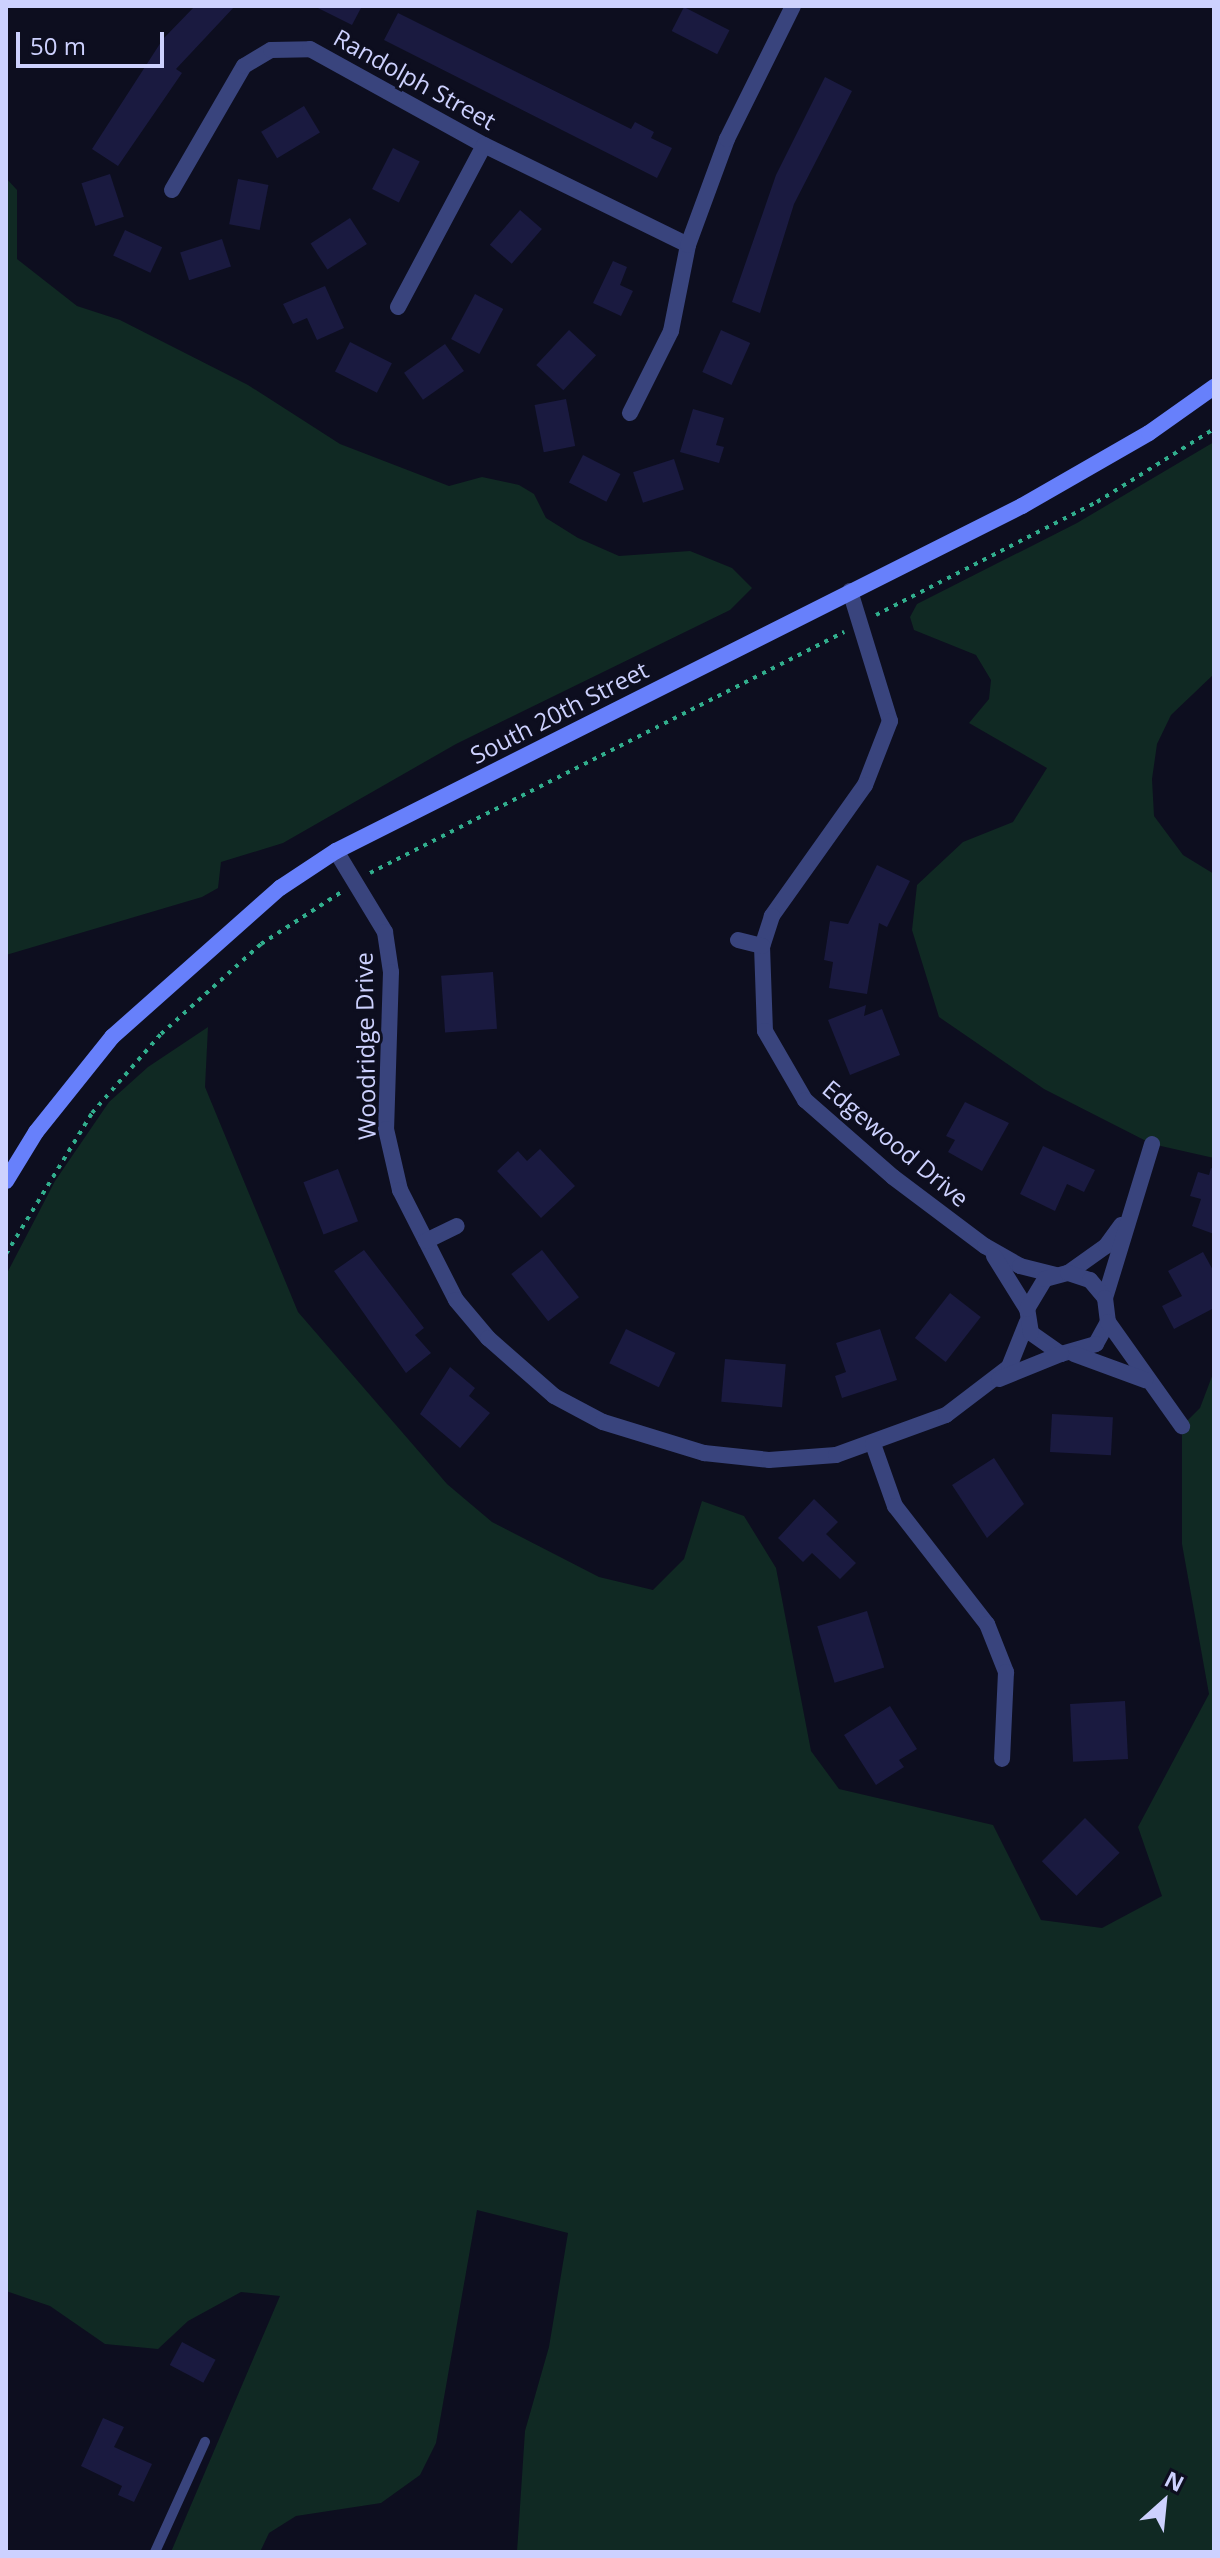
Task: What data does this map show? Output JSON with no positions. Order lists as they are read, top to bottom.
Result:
{
  "streets": {
    "main road": ["South 20th Street"],
    "street": ["Randolph Street", "Woodridge Drive", "Edgewood Drive"]
  },
  "crossings": [
    ["South 20th Street", "Woodridge Drive"],
    ["South 20th Street", "Edgewood Drive"]
  ],
  "scale_bar": "50 m",
  "north": "top right"
}
